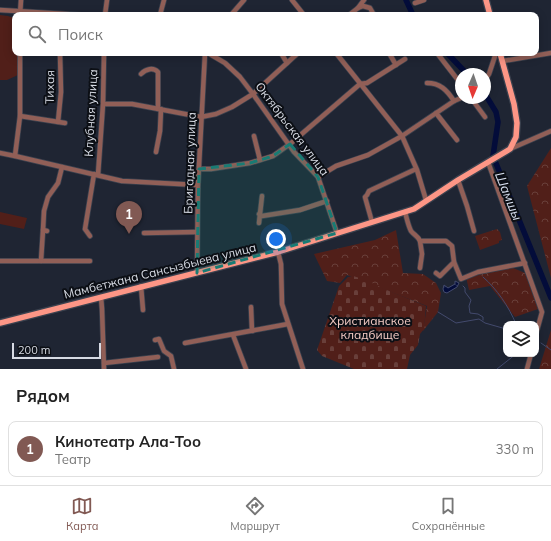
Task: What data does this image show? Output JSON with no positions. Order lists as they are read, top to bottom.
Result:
{
  "streets": {
    "main road": ["Мамбетжана Сансызбыева улица"],
    "street": [
      "Тихая",
      "Клубная улица",
      "Октябрьская улица",
      "Бригадная улица"
    ]
  },
  "crossings": [
    ["Октябрьская улица", "Мамбетжана Сансызбыева улица"],
    ["Бригадная улица", "Мамбетжана Сансызбыева улица"]
  ],
  "water": ["Шамшы"],
  "parks": ["Христианское кладбище"],
  "scale_bar": "200 m",
  "north": "bottom",
  "page": {
    "search": "Поиск",
    "pins": "1",
    "scale": "200 m",
    "heading": "Рядом",
    "list": [
      {
        "mark": "1",
        "name": "Кинотеатр Ала-Тоо",
        "note": "Театр",
        "value": "330 m"
      }
    ],
    "nav": ["Карта", "Маршрут", "Сохранённые"]
  }
}
